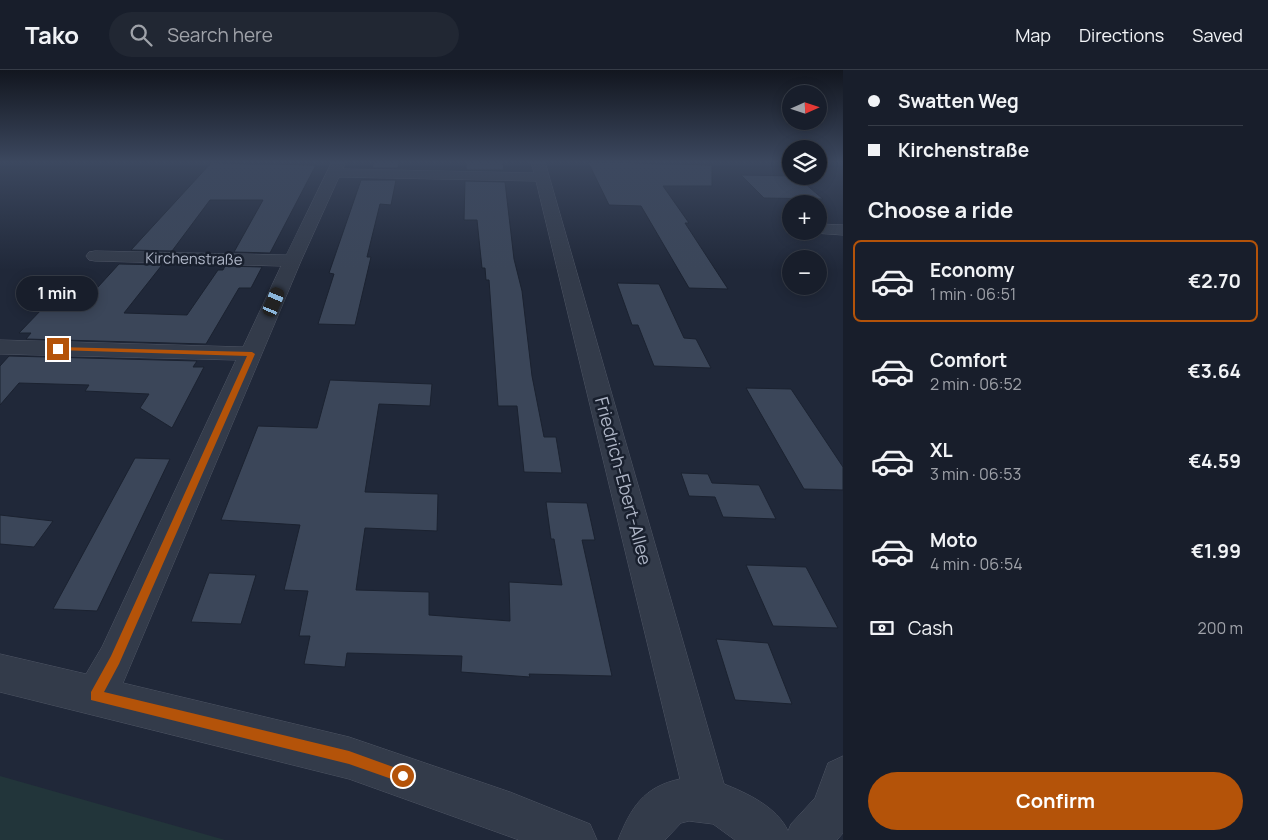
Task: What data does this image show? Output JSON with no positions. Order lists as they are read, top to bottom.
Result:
{
  "streets": {
    "street": ["Kirchenstraße", "Friedrich-Ebert-Allee"]
  },
  "north": "right",
  "page": {
    "header": "Tako",
    "search": "Search here",
    "nav": ["Map", "Directions", "Saved"],
    "banner": ["Swatten Weg", "Kirchenstraße"],
    "map_buttons": ["+", "−"],
    "heading": "Choose a ride",
    "list": [
      {
        "name": "Economy",
        "note": "1 min · 06:51",
        "value": "€2.70"
      },
      {
        "name": "Comfort",
        "note": "2 min · 06:52",
        "value": "€3.64"
      },
      {
        "name": "XL",
        "note": "3 min · 06:53",
        "value": "€4.59"
      },
      {
        "name": "Moto",
        "note": "4 min · 06:54",
        "value": "€1.99"
      }
    ],
    "bubble": "1 min",
    "pay": ["Cash", "200 m"],
    "buttons": "Confirm"
  }
}
